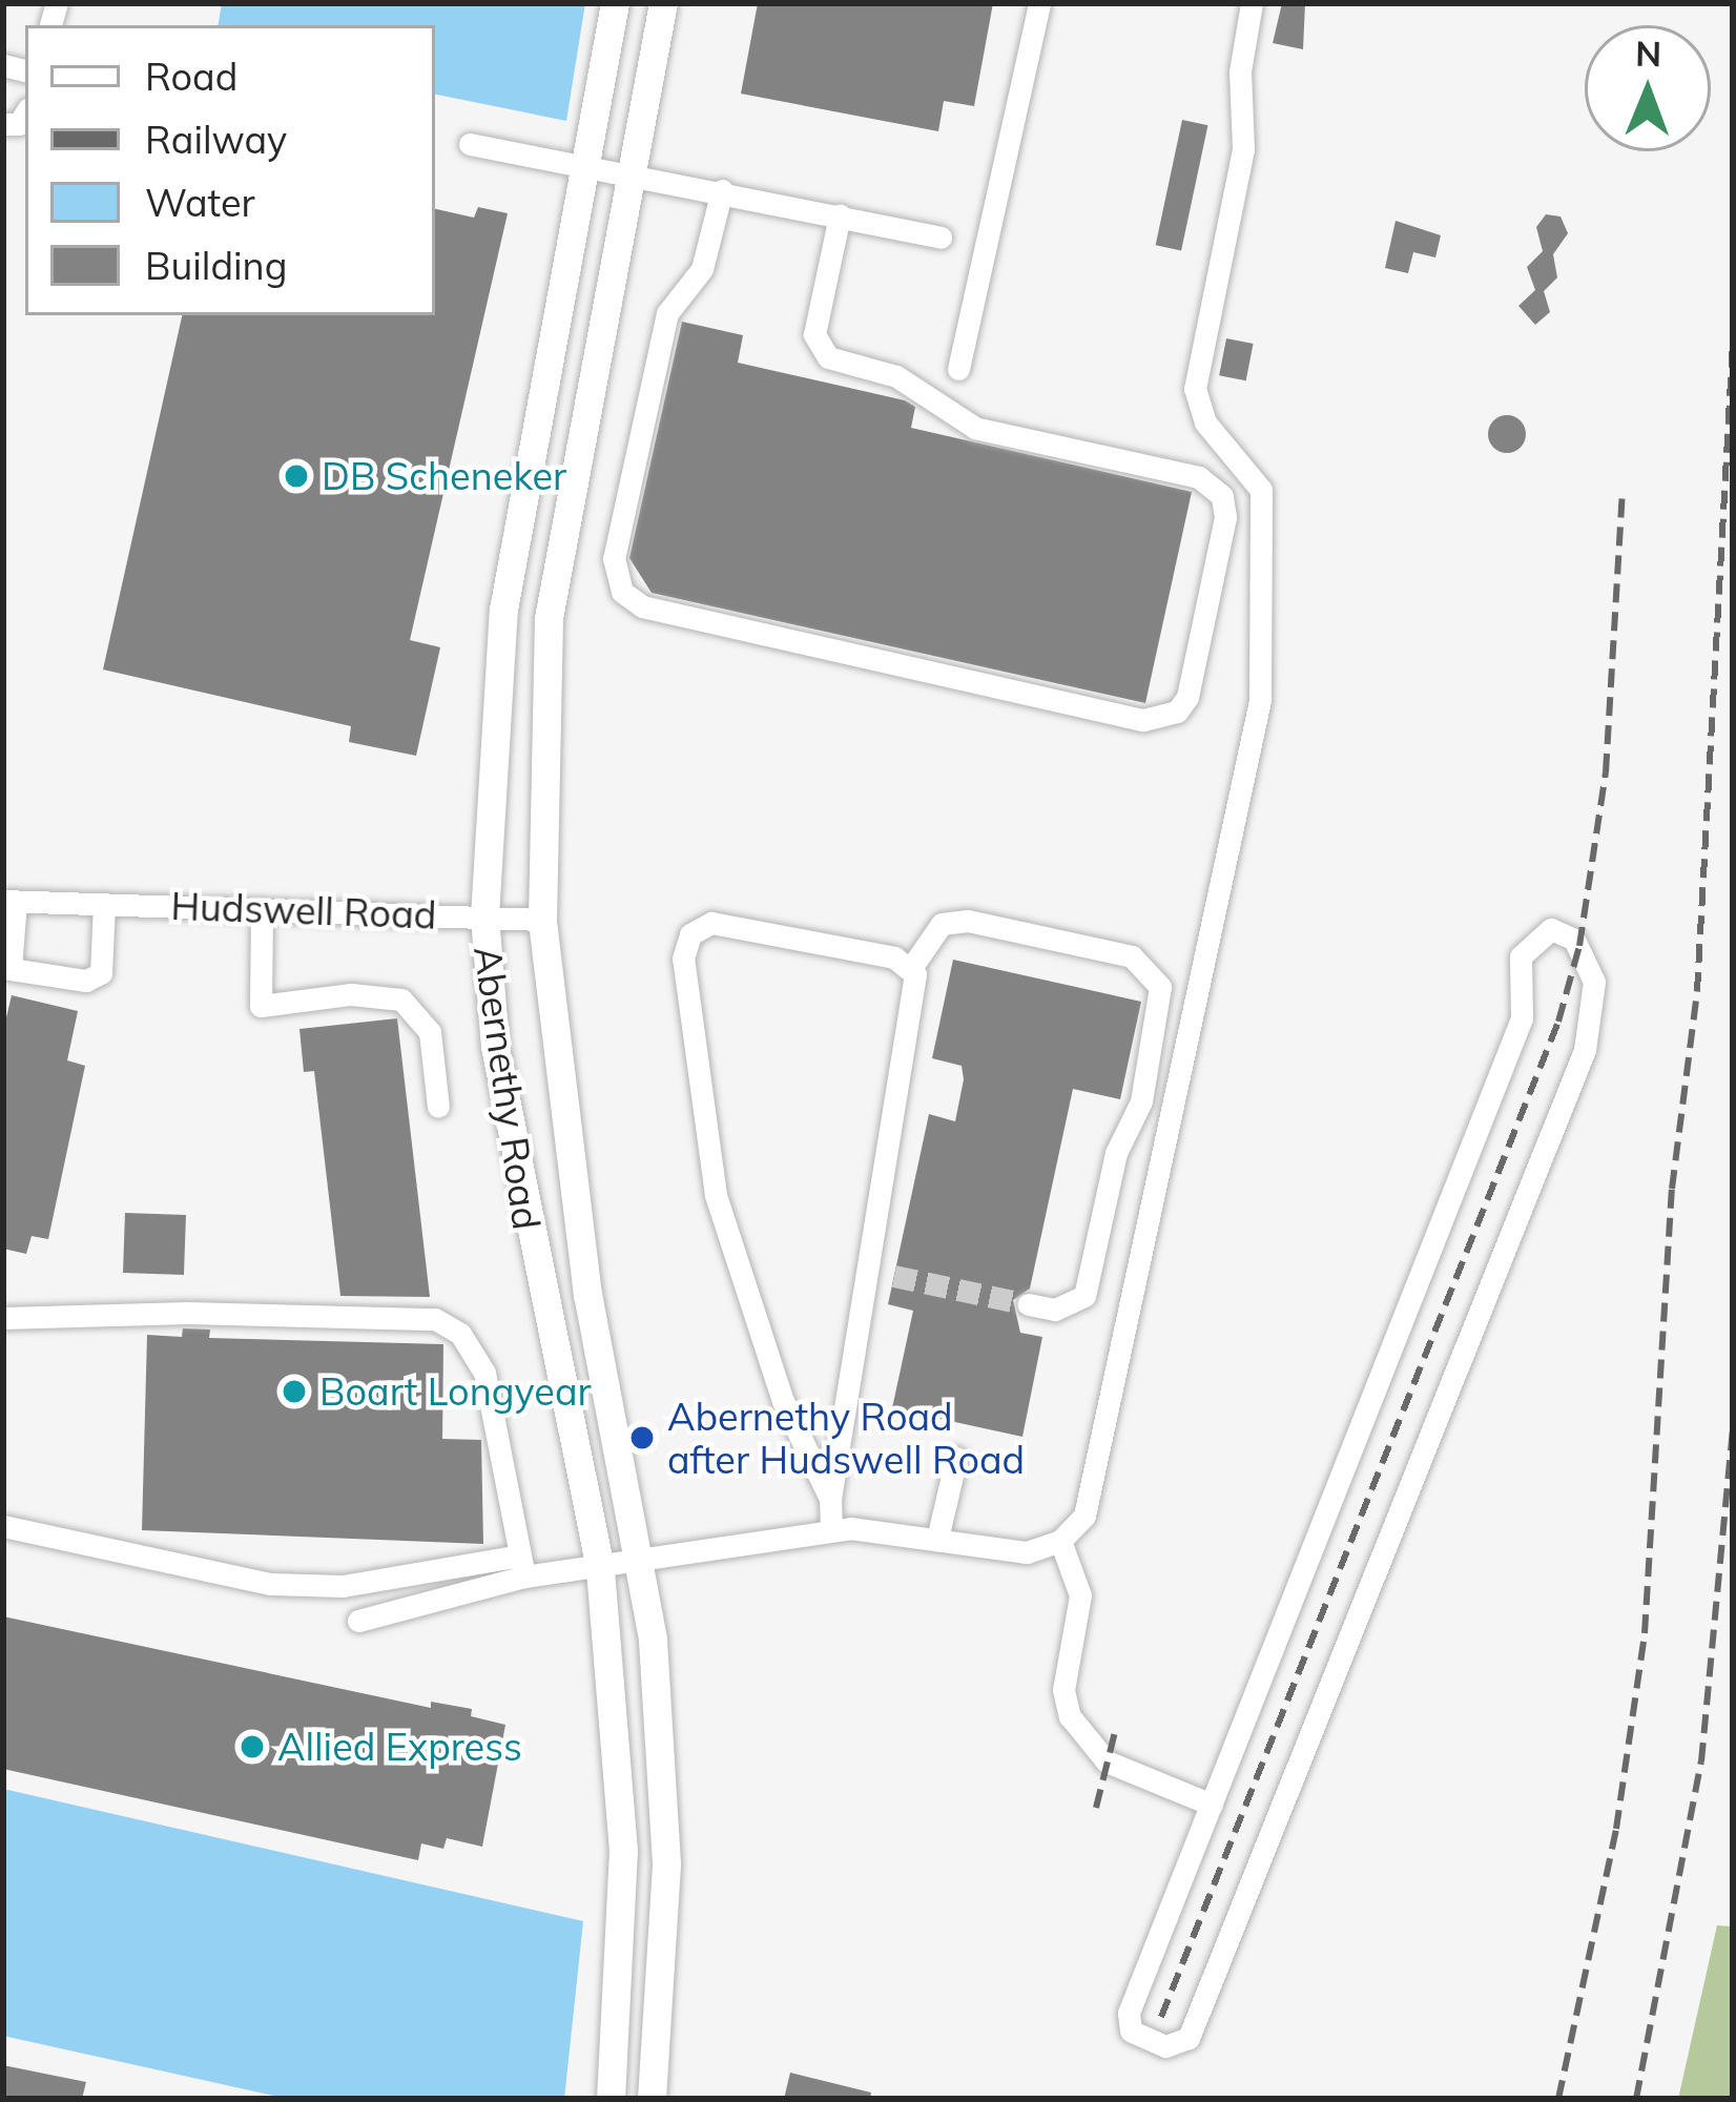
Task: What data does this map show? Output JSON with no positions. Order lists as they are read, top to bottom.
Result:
{
  "streets": {
    "main road": ["Abernethy Road"],
    "street": ["Hudswell Road"]
  },
  "crossings": [
    ["Hudswell Road", "Abernethy Road"]
  ],
  "places": [
    "DB Scheneker",
    "Boart Longyear",
    "Abernethy Road after Hudswell Road",
    "Allied Express"
  ],
  "legend": [
    "Road",
    "Railway",
    "Water",
    "Building"
  ],
  "north": "top"
}
